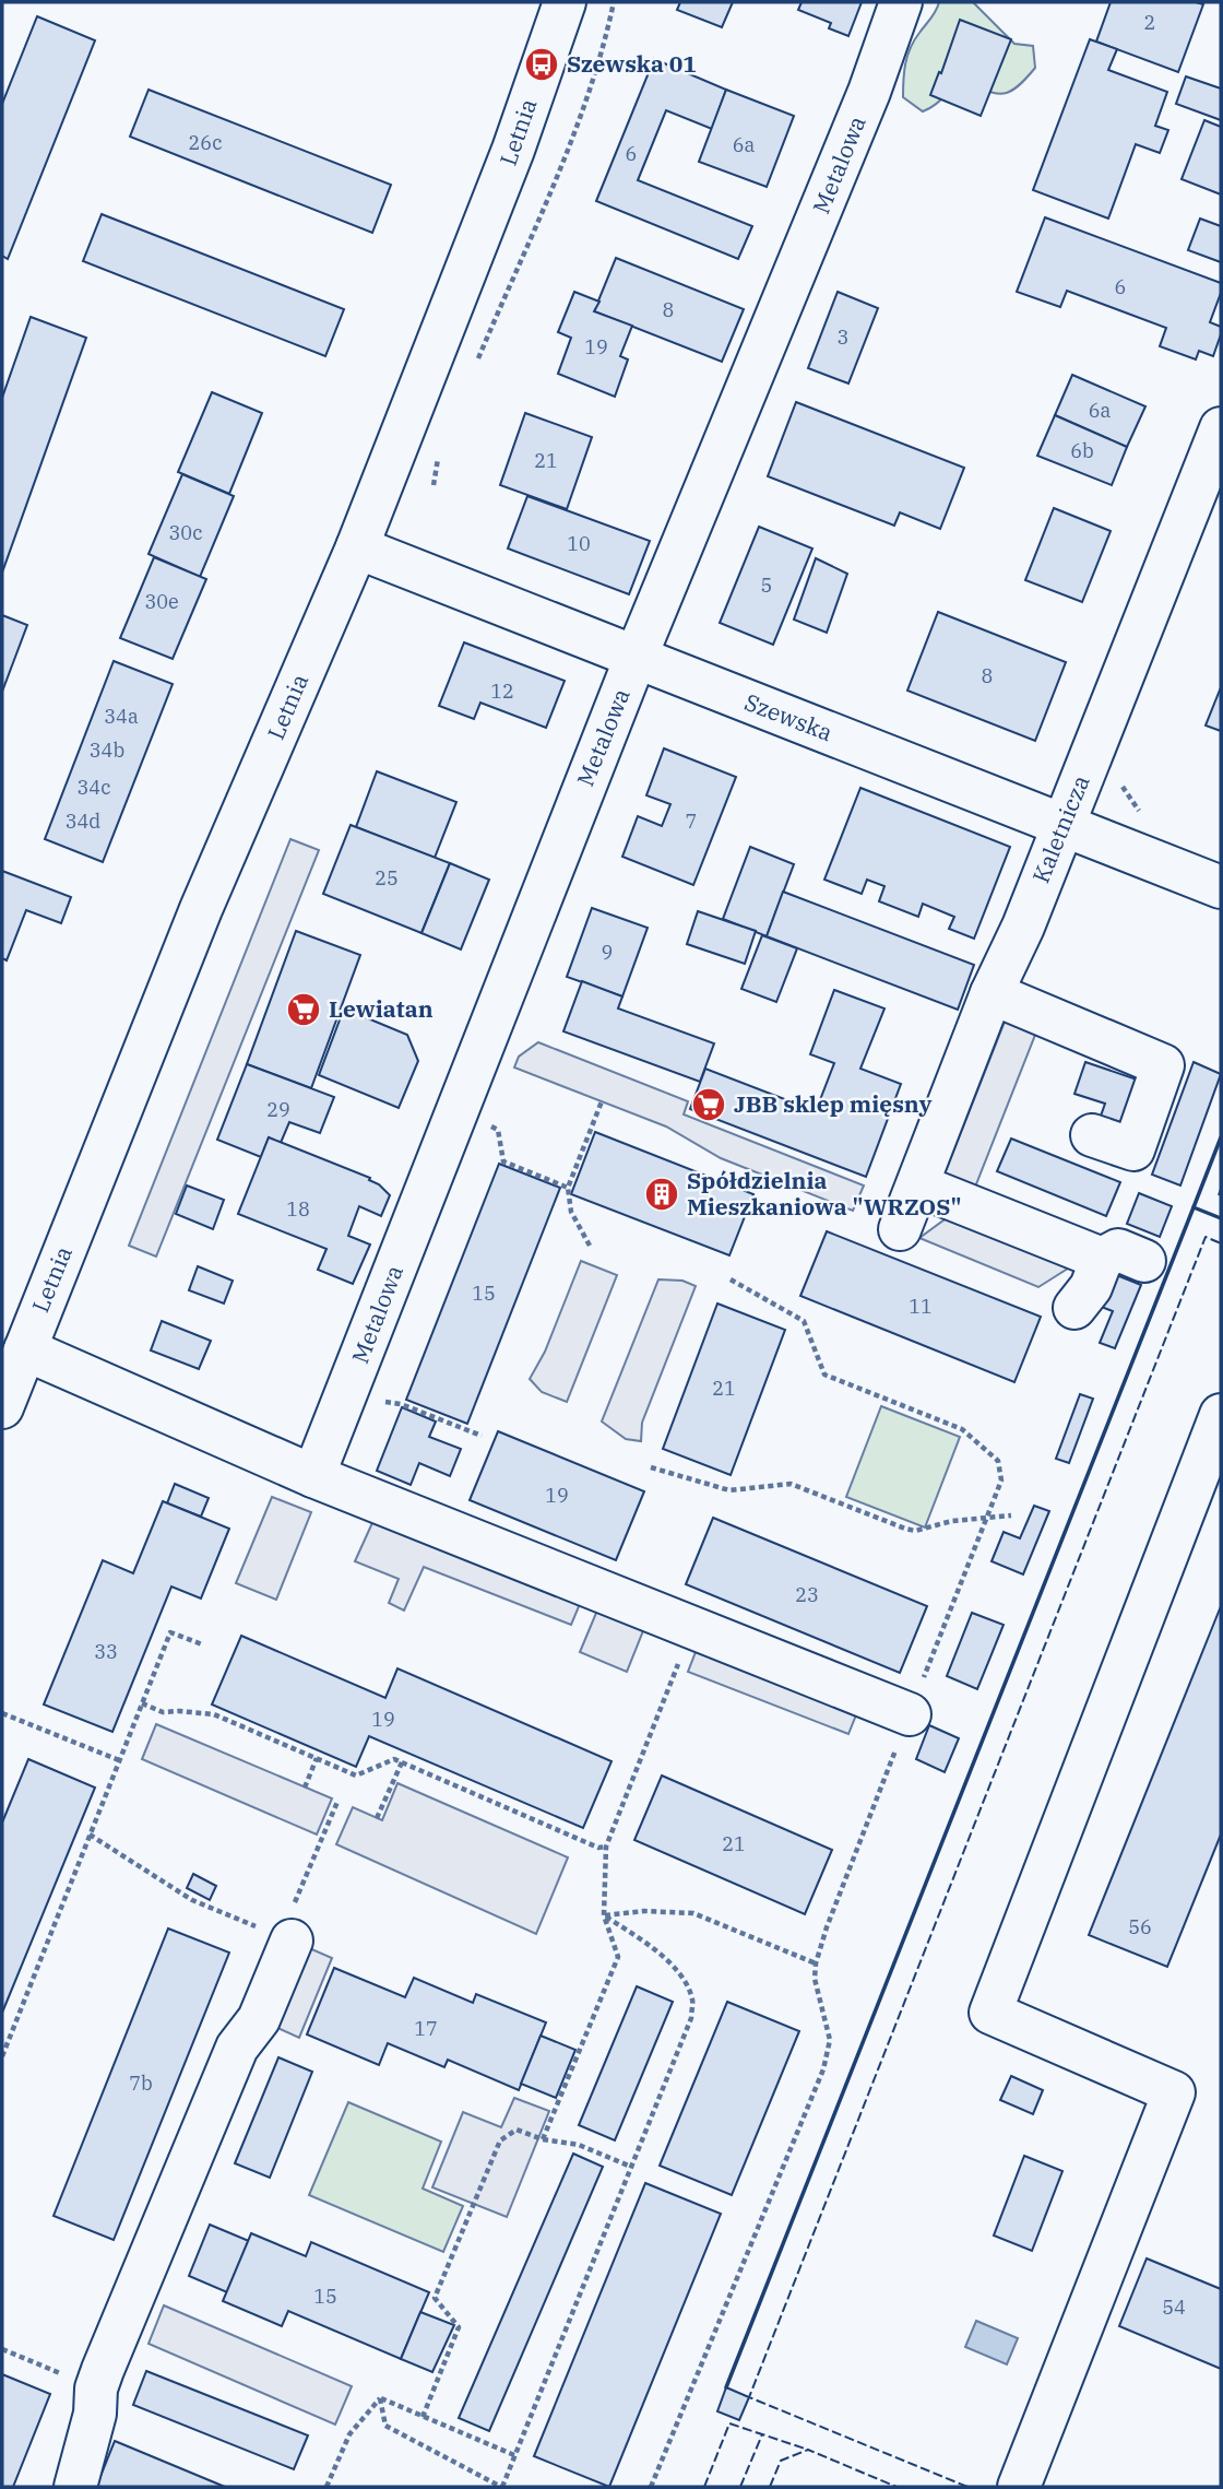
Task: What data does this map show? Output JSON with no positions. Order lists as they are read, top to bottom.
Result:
{
  "streets": {
    "street": [
      "Letnia",
      "Metalowa",
      "Szewska",
      "Kaletnicza"
    ]
  },
  "crossings": [
    ["Letnia", "Szewska"],
    ["Metalowa", "Szewska"],
    ["Szewska", "Kaletnicza"]
  ],
  "places": {
    "bus stop": ["Szewska 01"],
    "supermarket": ["Lewiatan", "JBB sklep mięsny"],
    "building": ["Spółdzielnia Mieszkaniowa \"WRZOS\""]
  },
  "house_numbers": [
    "2",
    "26c",
    "6a",
    "6",
    "6",
    "8",
    "3",
    "19",
    "6a",
    "6b",
    "21",
    "30c",
    "10",
    "5",
    "30e",
    "8",
    "12",
    "34a",
    "34b",
    "34c",
    "34d",
    "7",
    "25",
    "9",
    "29",
    "18",
    "15",
    "11",
    "21",
    "19",
    "23",
    "33",
    "19",
    "21",
    "56",
    "17",
    "7b",
    "15",
    "54"
  ]
}
